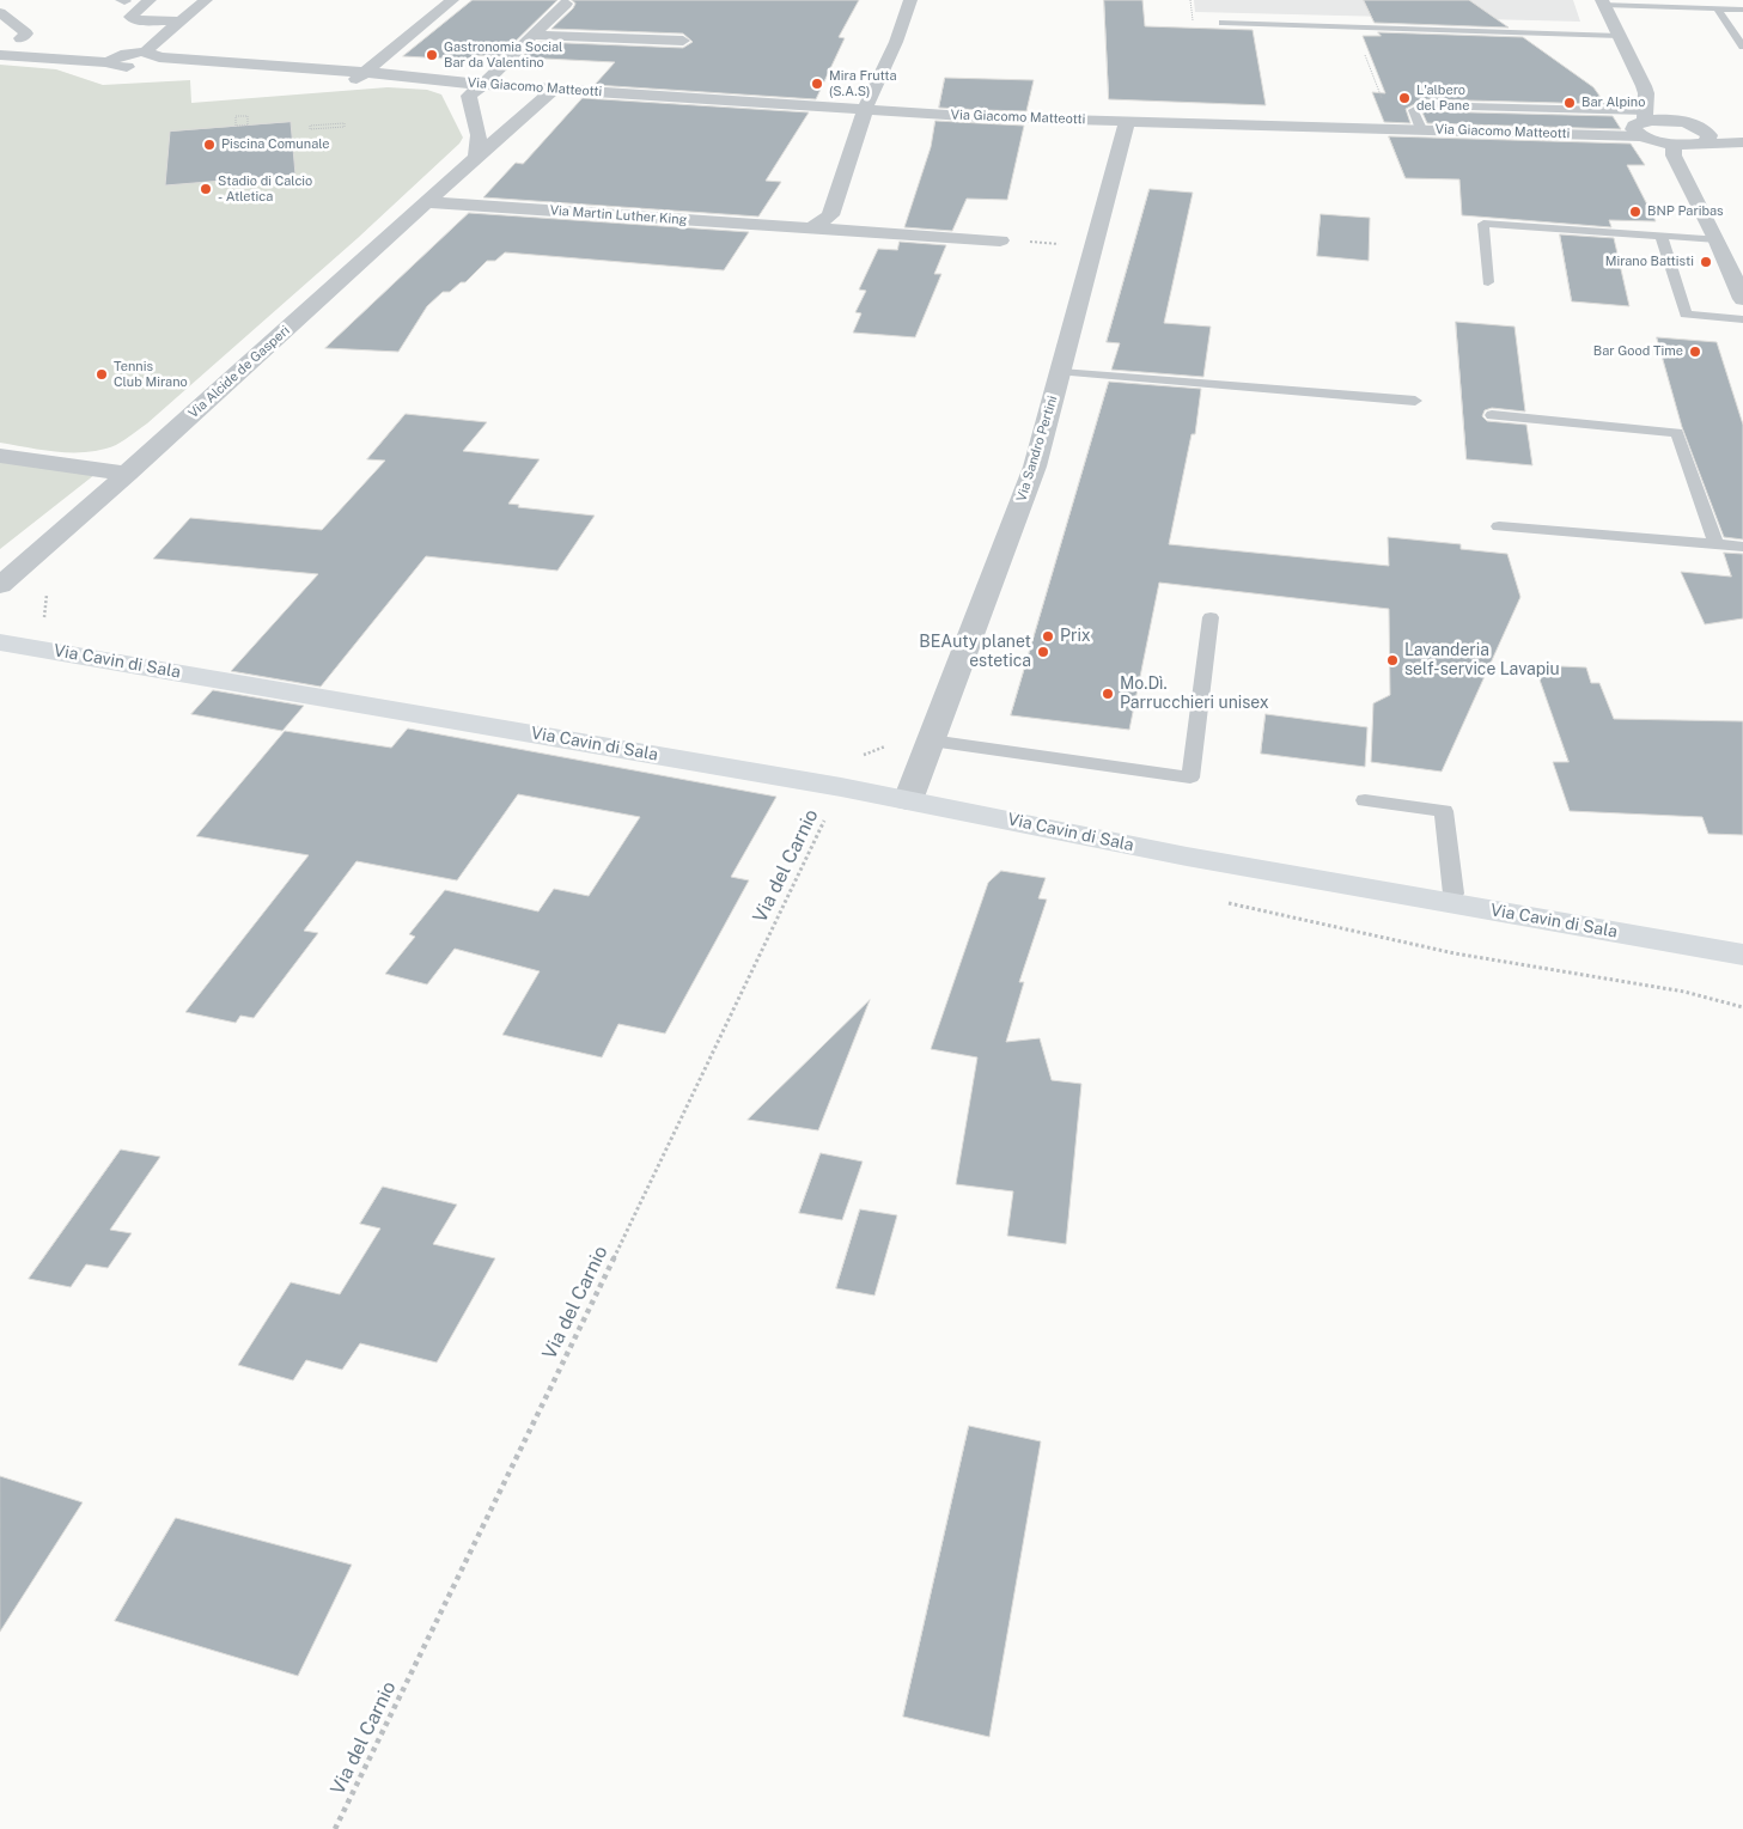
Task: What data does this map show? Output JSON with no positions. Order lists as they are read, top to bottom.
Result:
{
  "streets": {
    "main road": ["Via Cavin di Sala"],
    "street": [
      "Via Giacomo Matteotti",
      "Via Martin Luther King",
      "Via Alcide de Gasperi",
      "Via Sandro Pertini"
    ],
    "path": ["Via del Carnio"]
  },
  "crossings": [
    ["Via Giacomo Matteotti", "Via Alcide de Gasperi"],
    ["Via Giacomo Matteotti", "Via Sandro Pertini"],
    ["Via Martin Luther King", "Via Alcide de Gasperi"],
    ["Via Sandro Pertini", "Via Cavin di Sala"],
    ["Via Cavin di Sala", "Via del Carnio"]
  ],
  "places": [
    "Gastronomia Social Bar da Valentino",
    "Mira Frutta (S.A.S)",
    "L'albero del Pane",
    "Bar Alpino",
    "Piscina Comunale",
    "Stadio di Calcio - Atletica",
    "BNP Paribas",
    "Mirano Battisti",
    "Bar Good Time",
    "Tennis Club Mirano",
    "Prix",
    "BEAuty planet estetica",
    "Lavanderia self-service Lavapiu",
    "Mo.Dì. Parrucchieri unisex"
  ]
}
